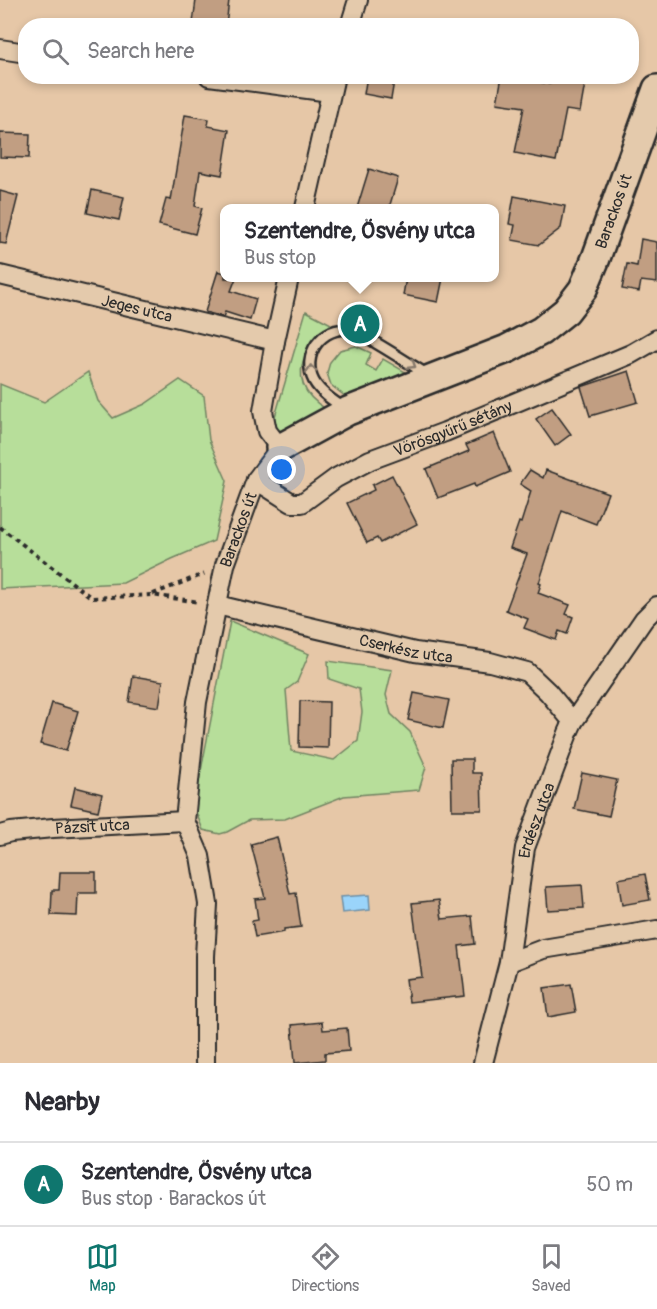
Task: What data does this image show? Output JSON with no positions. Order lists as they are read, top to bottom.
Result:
{
  "streets": {
    "street": [
      "Barackos út",
      "Jeges utca",
      "Vörösgyűrű sétány",
      "Cserkész utca",
      "Erdész utca",
      "Pázsit utca"
    ]
  },
  "crossings": [
    ["Barackos út", "Vörösgyűrű sétány"],
    ["Barackos út", "Cserkész utca"],
    ["Barackos út", "Pázsit utca"],
    ["Cserkész utca", "Erdész utca"]
  ],
  "page": {
    "search": "Search here",
    "popup": ["Szentendre, Ösvény utca", "Bus stop"],
    "pins": "A",
    "heading": "Nearby",
    "list": [
      {
        "mark": "A",
        "name": "Szentendre, Ösvény utca",
        "note": "Bus stop · Barackos út",
        "value": "50 m"
      }
    ],
    "nav": ["Map", "Directions", "Saved"]
  }
}
